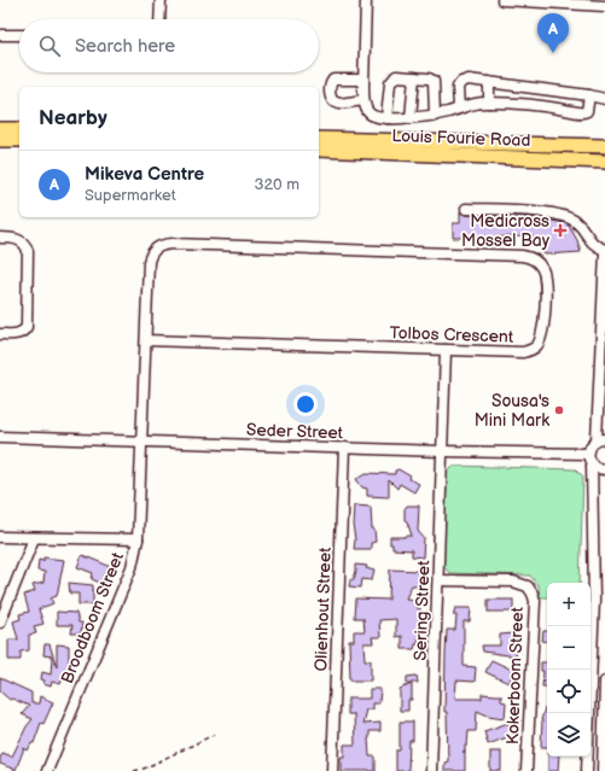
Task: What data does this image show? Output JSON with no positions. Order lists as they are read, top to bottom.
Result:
{
  "streets": {
    "main road": ["Louis Fourie Road"],
    "street": [
      "Tolbos Crescent",
      "Seder Street",
      "Olienhout Street",
      "Sering Street",
      "Broodboom Street",
      "Kokerboom Street"
    ]
  },
  "crossings": [
    ["Tolbos Crescent", "Seder Street"],
    ["Tolbos Crescent", "Sering Street"],
    ["Tolbos Crescent", "Broodboom Street"],
    ["Seder Street", "Olienhout Street"],
    ["Seder Street", "Sering Street"],
    ["Seder Street", "Broodboom Street"],
    ["Sering Street", "Kokerboom Street"]
  ],
  "places": {
    "health": ["Medicross Mossel Bay"],
    "other": ["Sousa's Mini Mark"]
  },
  "page": {
    "pins": "A",
    "search": "Search here",
    "heading": "Nearby",
    "list": [
      {
        "mark": "A",
        "name": "Mikeva Centre",
        "note": "Supermarket",
        "value": "320 m"
      }
    ],
    "map_buttons": ["+", "−"]
  }
}
